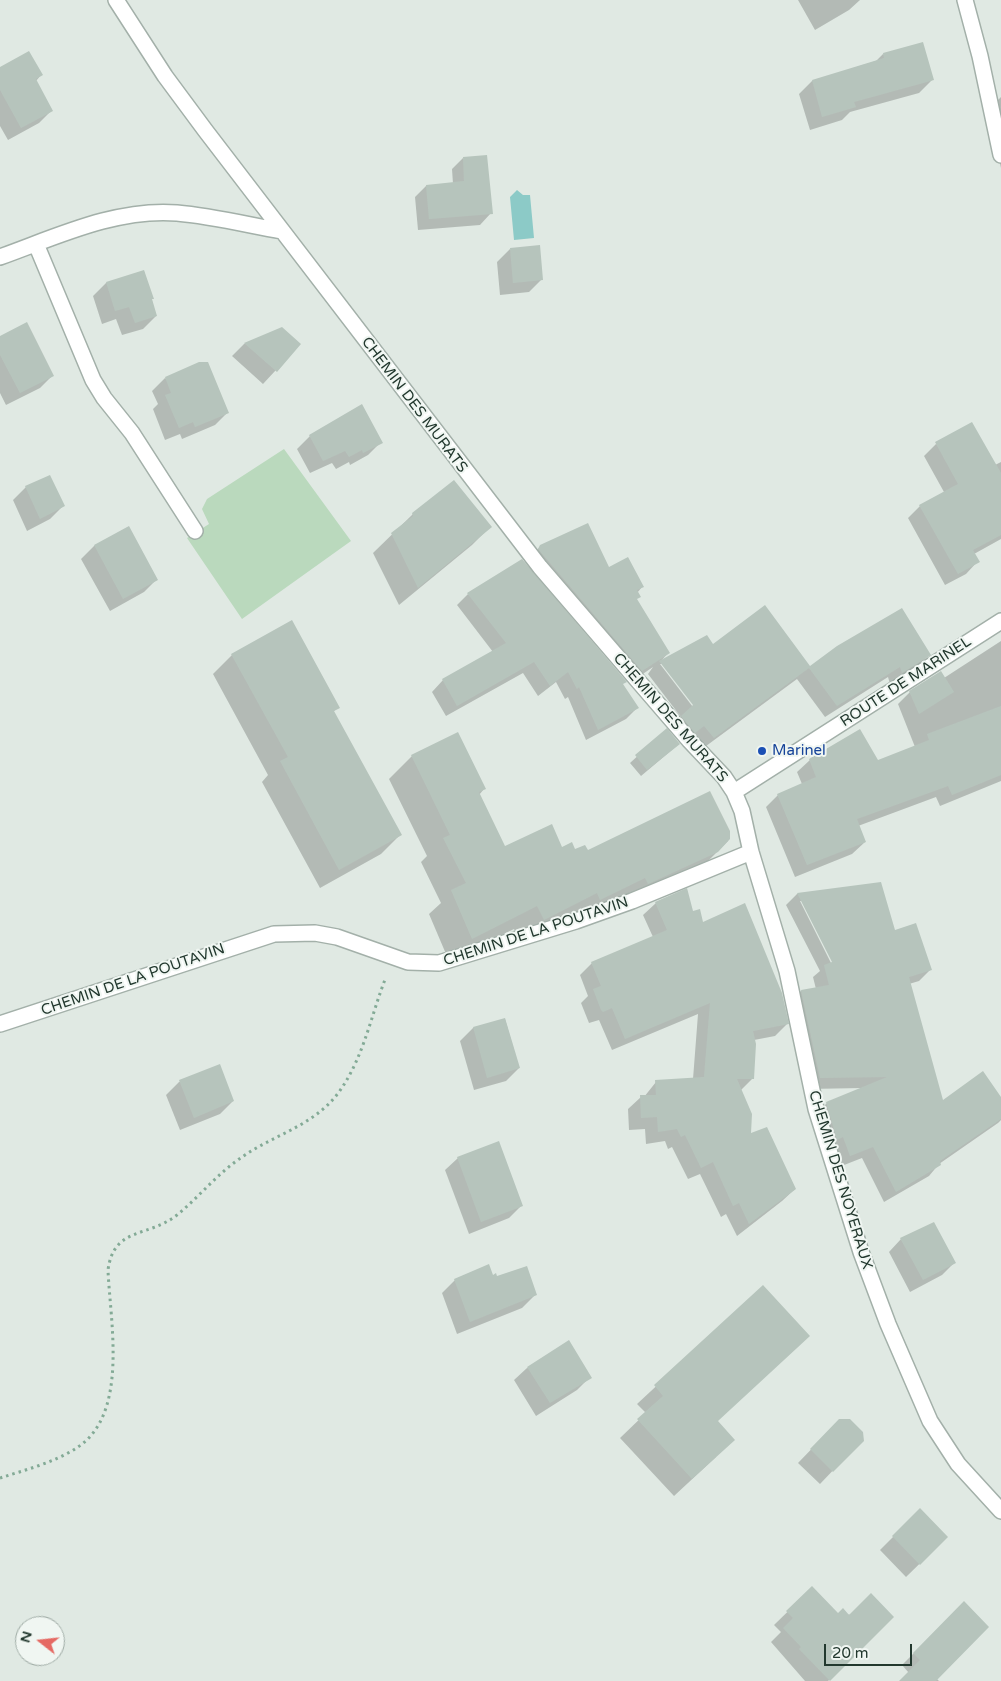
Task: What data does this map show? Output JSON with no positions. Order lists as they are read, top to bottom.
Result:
{
  "streets": {
    "street": [
      "CHEMIN DES MURATS",
      "ROUTE DE MARINEL",
      "CHEMIN DE LA POUTAVIN",
      "CHEMIN DES NOYERAUX"
    ]
  },
  "crossings": [
    ["CHEMIN DES MURATS", "ROUTE DE MARINEL"],
    ["CHEMIN DES MURATS", "CHEMIN DES NOYERAUX"],
    ["ROUTE DE MARINEL", "CHEMIN DES NOYERAUX"],
    ["CHEMIN DE LA POUTAVIN", "CHEMIN DES NOYERAUX"]
  ],
  "places": ["Marinel"],
  "scale_bar": "20 m",
  "north": "left"
}
